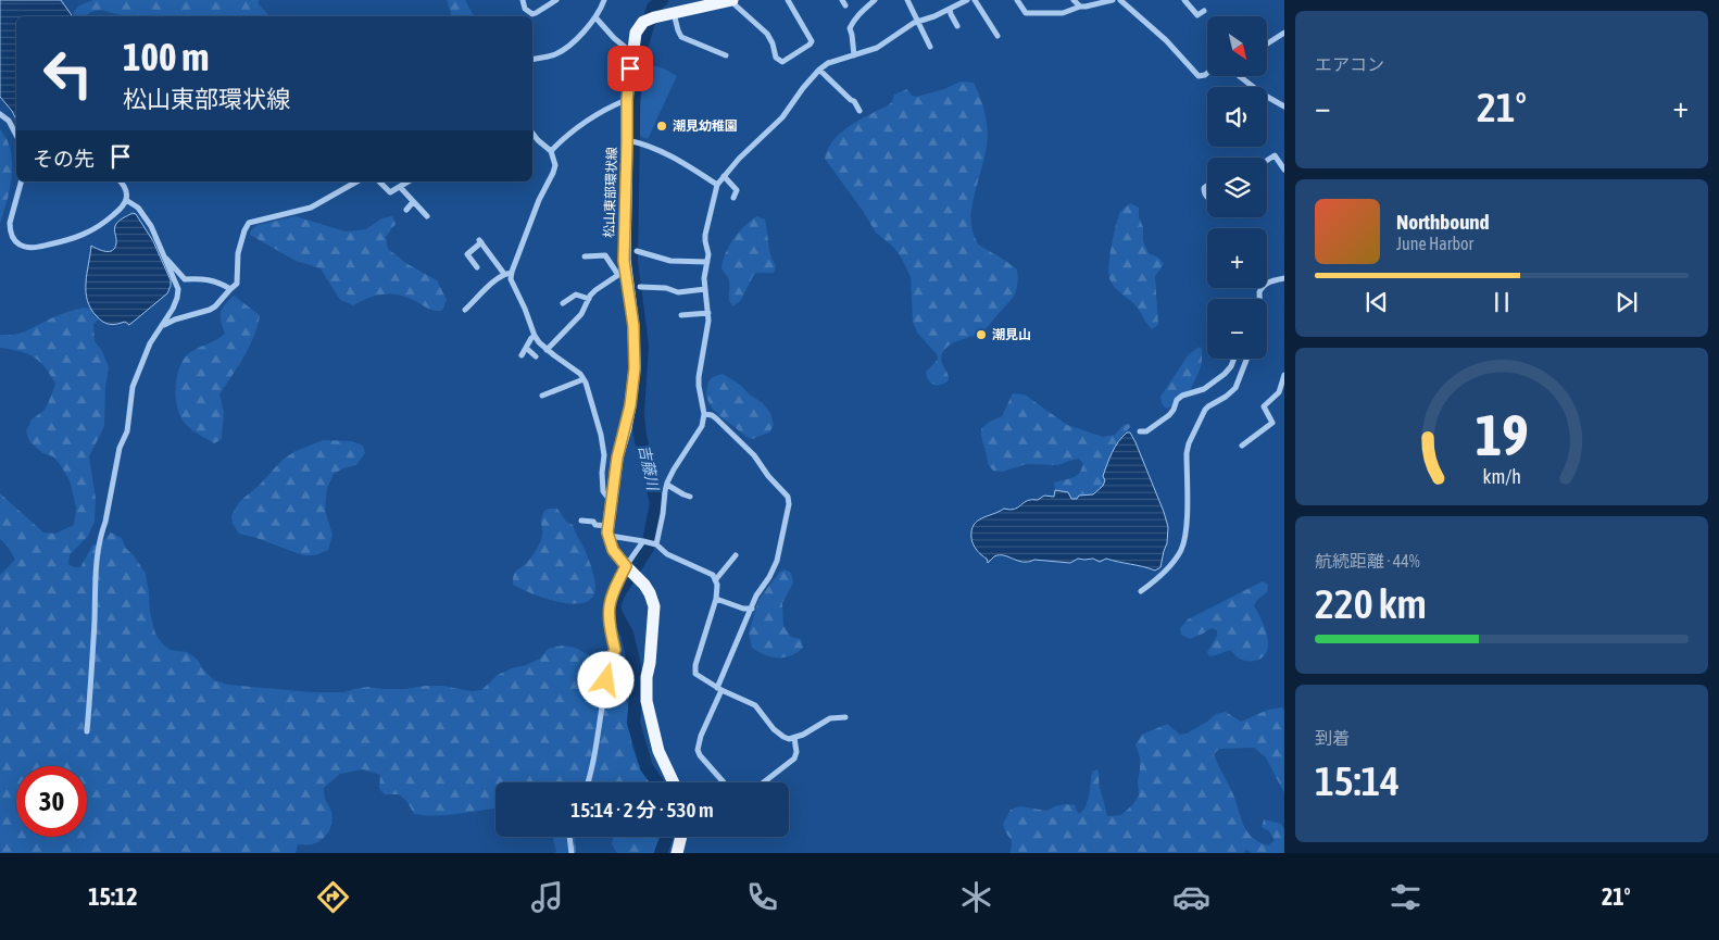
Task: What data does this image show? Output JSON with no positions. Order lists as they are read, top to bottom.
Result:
{
  "streets": {
    "main road": ["松山東部環状線"]
  },
  "water": ["吉藤川"],
  "places": ["潮見幼稚園", "潮見山"],
  "north": "bottom right",
  "page": {
    "tile": [
      "エアコン",
      ["航続距離 · 44%", "220 km"],
      ["到着", "15:14"]
    ],
    "map_buttons": ["+", "−"],
    "turn": ["100 m", "松山東部環状線"],
    "heat": ["−", "21°", "+"],
    "then": "その先",
    "song": ["Northbound", "June Harbor"],
    "limit": "30",
    "trip": "15:14 · 2 分 · 530 m",
    "tabs": ["15:12", "21°"],
    "gauge": ["19", "km/h"]
  }
}
